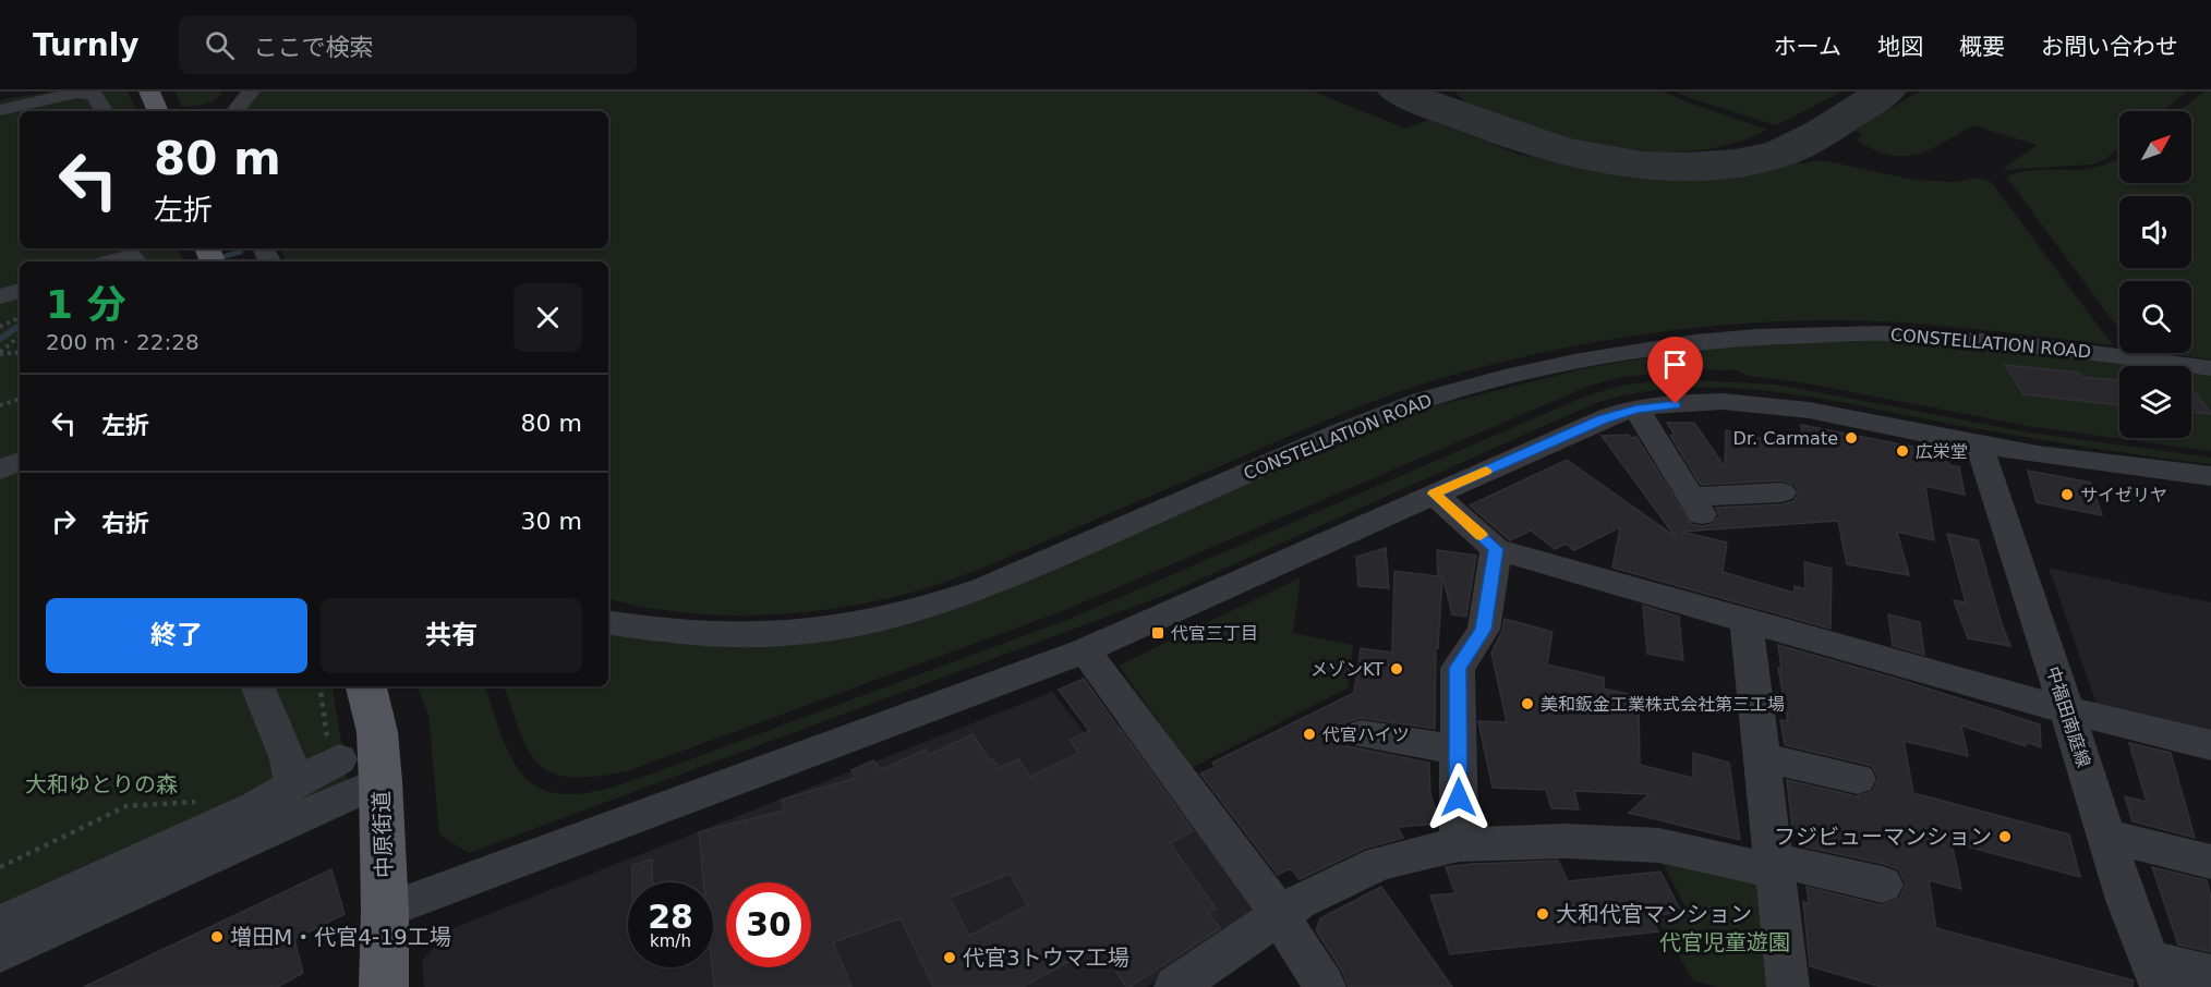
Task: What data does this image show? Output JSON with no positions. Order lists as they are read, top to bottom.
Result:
{
  "streets": {
    "main road": ["中原街道"],
    "street": ["CONSTELLATION ROAD", "中福田南庭線"]
  },
  "parks": ["大和ゆとりの森", "代官児童遊園"],
  "places": {
    "other": [
      "Dr. Carmate",
      "広栄堂",
      "サイゼリヤ",
      "メゾンKT",
      "美和鈑金工業株式会社第三工場",
      "代官ハイツ",
      "フジビューマンション",
      "大和代官マンション",
      "増田M・代官4-19工場",
      "代官3トウマ工場"
    ],
    "transit": ["代官三丁目"]
  },
  "north": "top right",
  "page": {
    "header": "Turnly",
    "search": "ここで検索",
    "nav": [
      "ホーム",
      "地図",
      "概要",
      "お問い合わせ"
    ],
    "turn": ["80 m", "左折"],
    "heading": ["1 分", "200 m · 22:28"],
    "list": [
      {
        "name": "左折",
        "value": "80 m"
      },
      {
        "name": "右折",
        "value": "30 m"
      }
    ],
    "buttons": ["終了", "共有"],
    "speed": "28 km/h",
    "limit": "30"
  }
}
